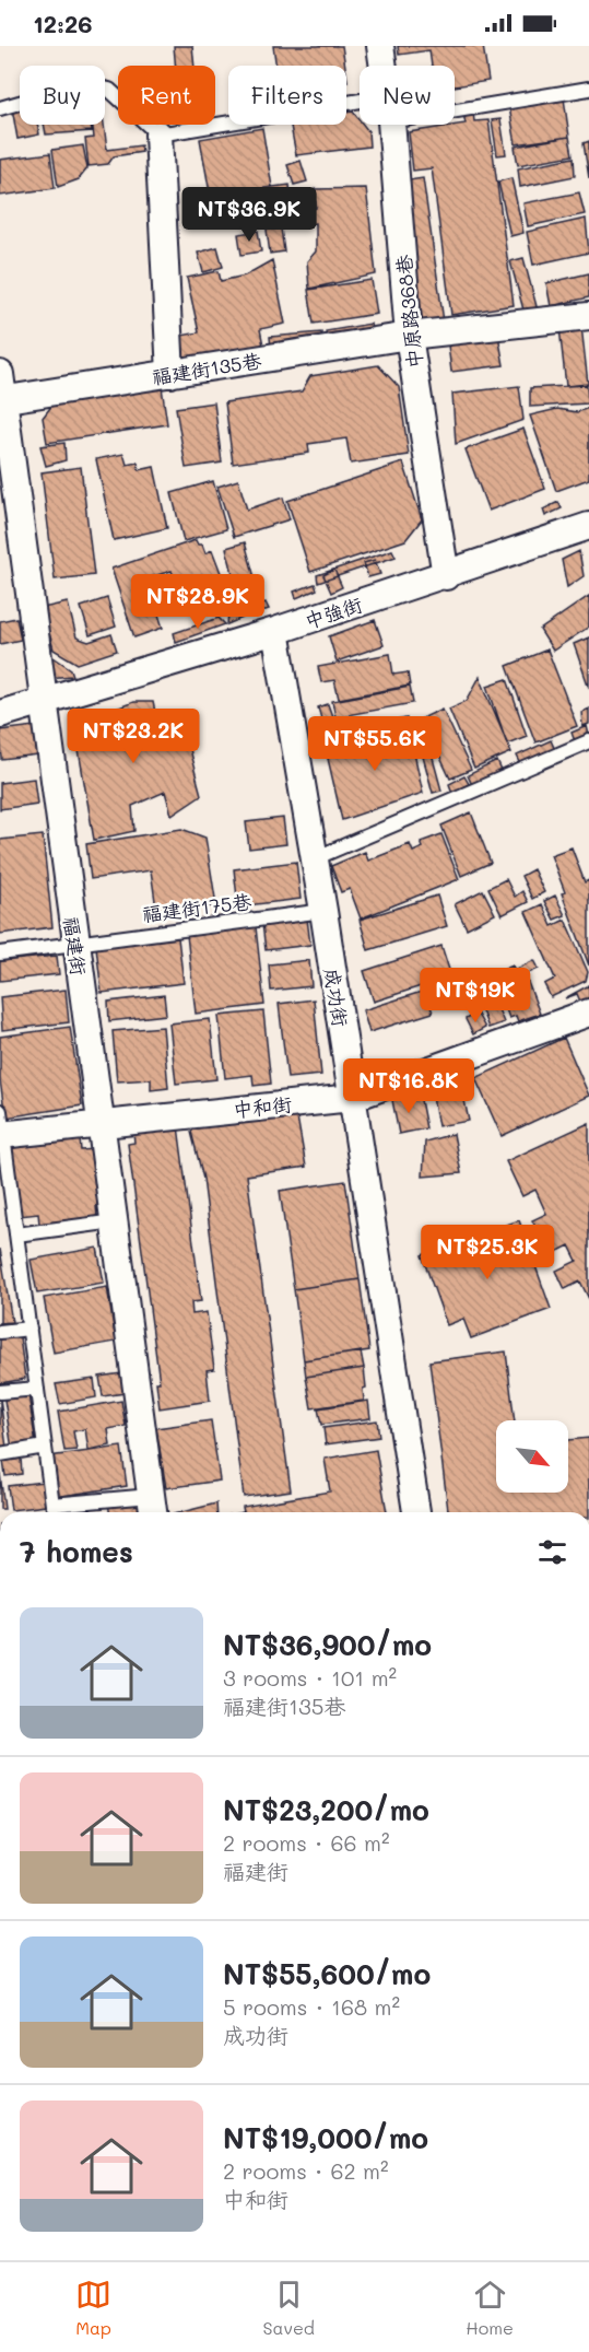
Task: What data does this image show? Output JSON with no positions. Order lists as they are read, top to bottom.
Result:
{
  "streets": {
    "street": [
      "中原路368巷",
      "福建街135巷",
      "中強街",
      "福建街",
      "成功街",
      "中和街"
    ],
    "lane": ["福建街175巷"]
  },
  "crossings": [
    ["中原路368巷", "福建街135巷"],
    ["中原路368巷", "中強街"],
    ["福建街135巷", "福建街"],
    ["中強街", "福建街"],
    ["中強街", "成功街"],
    ["福建街175巷", "福建街"],
    ["福建街175巷", "成功街"],
    ["福建街", "中和街"],
    ["成功街", "中和街"]
  ],
  "north": "bottom right",
  "page": {
    "status": "12:26",
    "chip": [
      "Buy",
      "Rent",
      "Filters",
      "New"
    ],
    "price": [
      "NT$36.9K",
      "NT$28.9K",
      "NT$23.2K",
      "NT$55.6K",
      "NT$19K",
      "NT$16.8K",
      "NT$25.3K"
    ],
    "heading": "7 homes",
    "list": [
      {
        "name": "NT$36,900/mo",
        "note": "3 rooms · 101 m² · 福建街135巷"
      },
      {
        "name": "NT$23,200/mo",
        "note": "2 rooms · 66 m² · 福建街"
      },
      {
        "name": "NT$55,600/mo",
        "note": "5 rooms · 168 m² · 成功街"
      },
      {
        "name": "NT$19,000/mo",
        "note": "2 rooms · 62 m² · 中和街"
      }
    ],
    "tabs": ["Map", "Saved", "Home"]
  }
}
